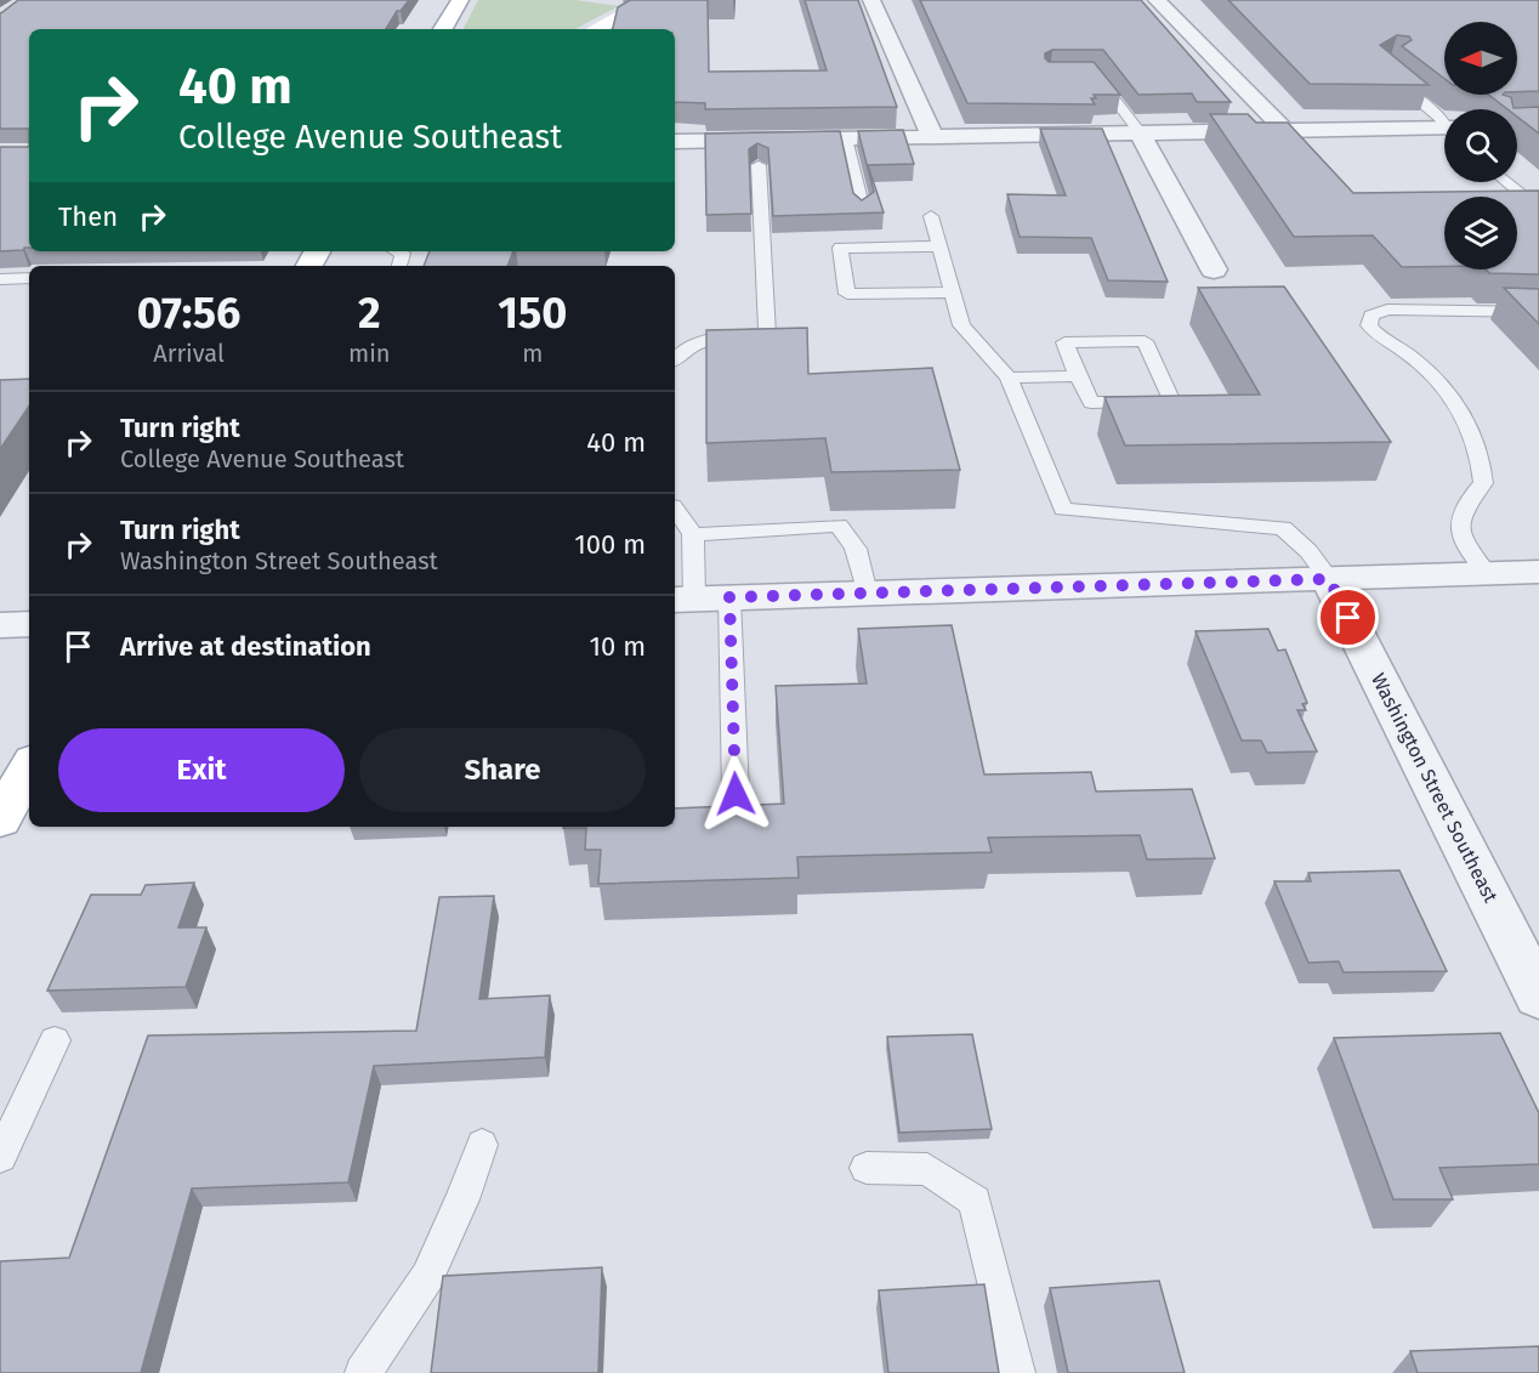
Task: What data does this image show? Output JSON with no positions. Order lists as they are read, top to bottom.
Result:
{
  "streets": {
    "street": ["Washington Street Southeast"]
  },
  "north": "left",
  "page": {
    "turn": ["40 m", "College Avenue Southeast"],
    "then": "Then",
    "eta": [
      "07:56",
      "Arrival",
      "2",
      "min",
      "150",
      "m"
    ],
    "list": [
      {
        "name": "Turn right",
        "note": "College Avenue Southeast",
        "value": "40 m"
      },
      {
        "name": "Turn right",
        "note": "Washington Street Southeast",
        "value": "100 m"
      },
      {
        "name": "Arrive at destination",
        "value": "10 m"
      }
    ],
    "buttons": ["Exit", "Share"]
  }
}
